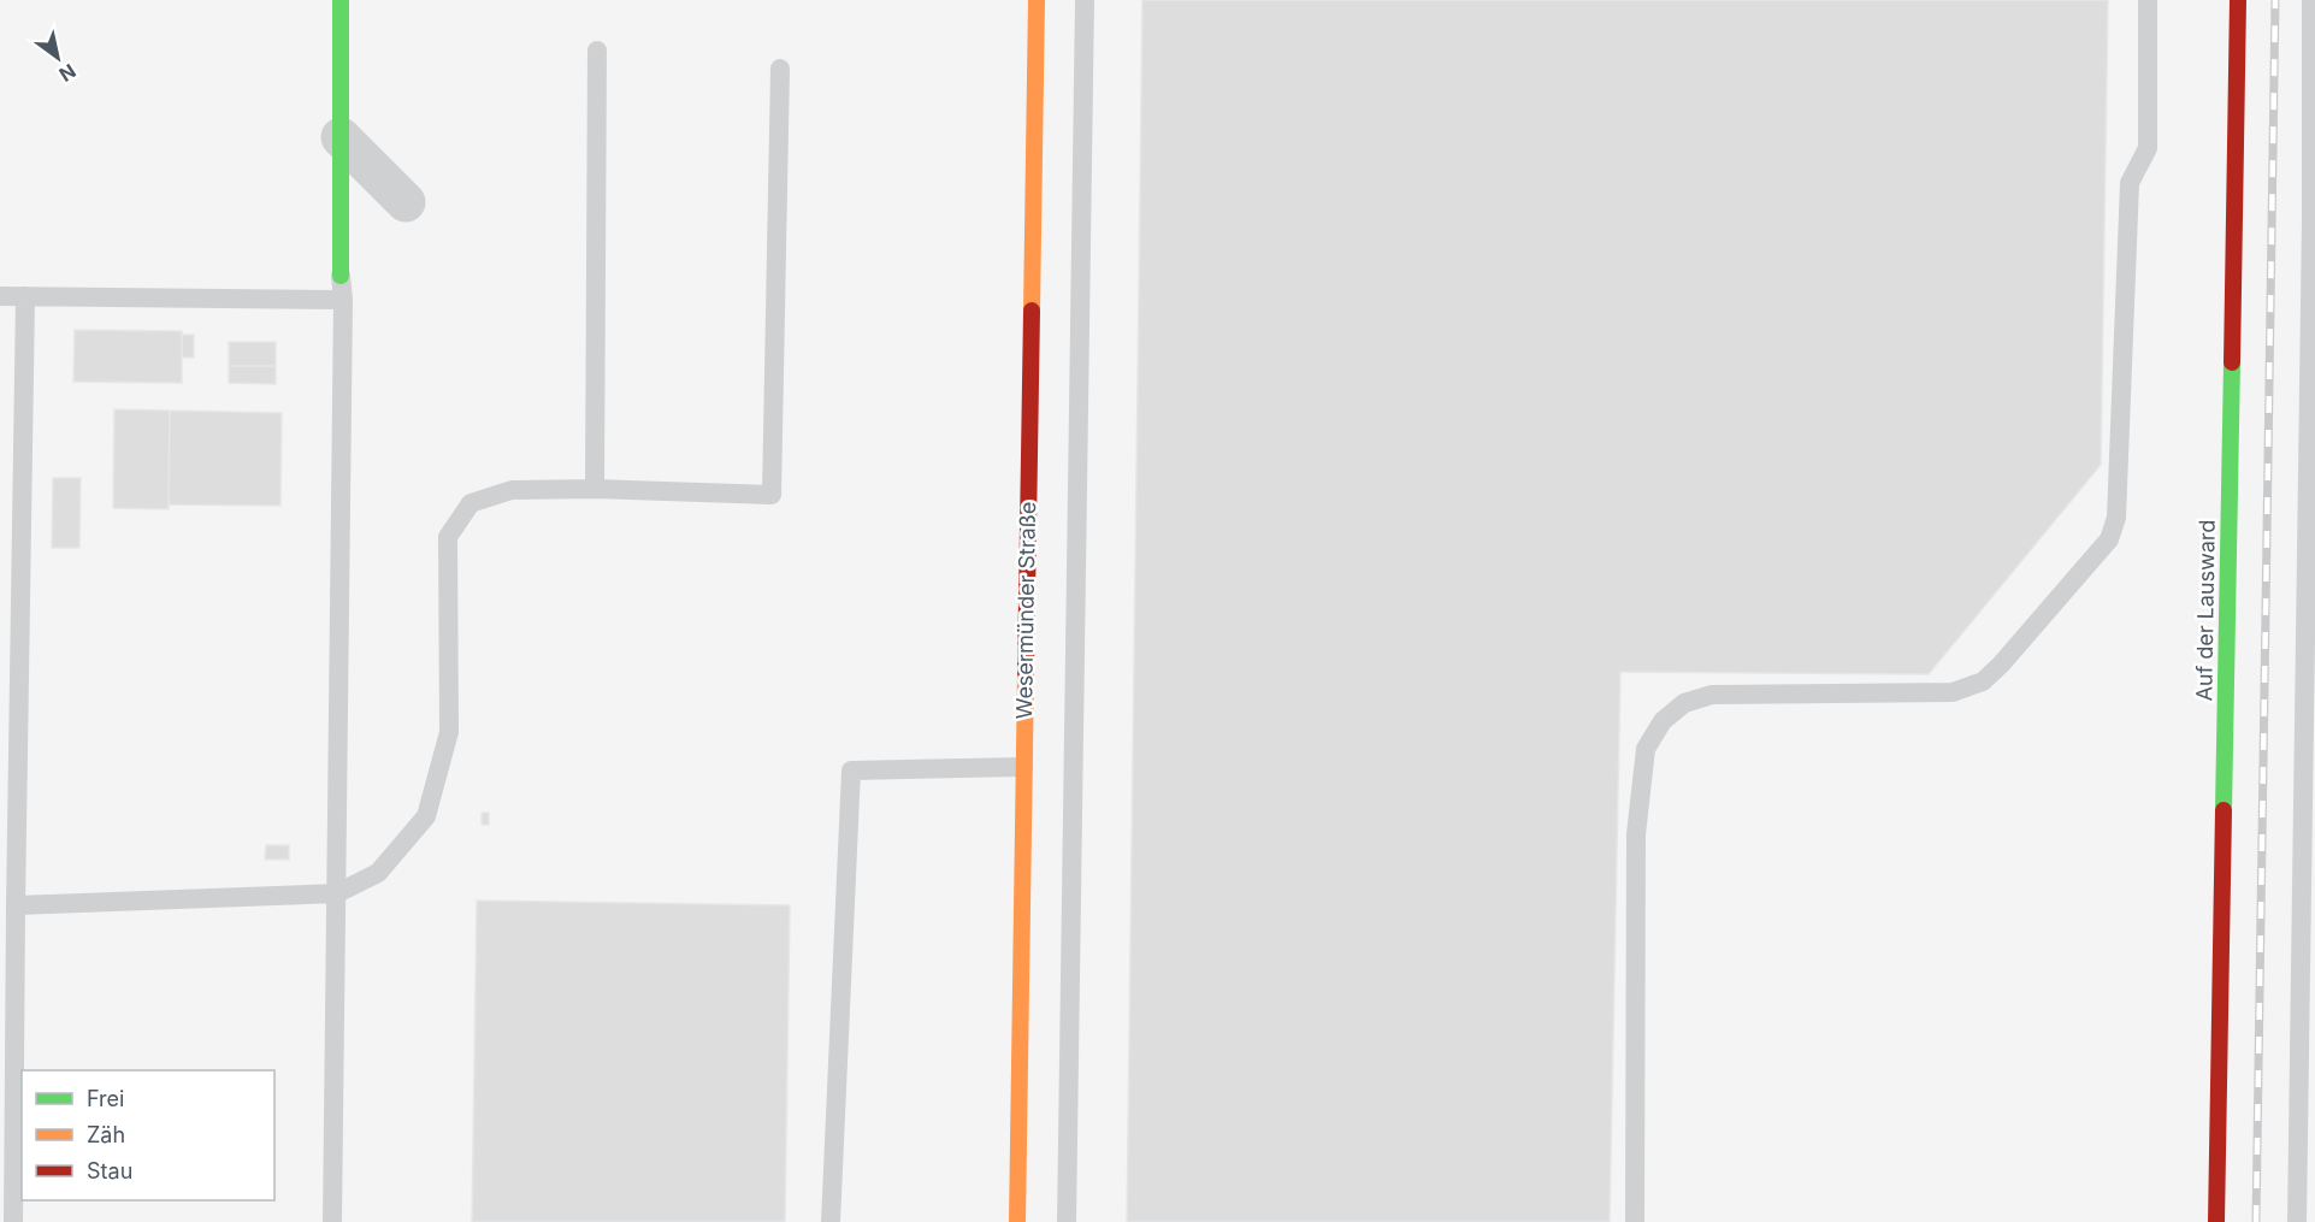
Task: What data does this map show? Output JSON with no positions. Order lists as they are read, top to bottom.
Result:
{
  "streets": {
    "street": ["Wesermünder Straße", "Auf der Lausward"]
  },
  "legend": ["Frei", "Zäh", "Stau"],
  "north": "bottom right"
}
